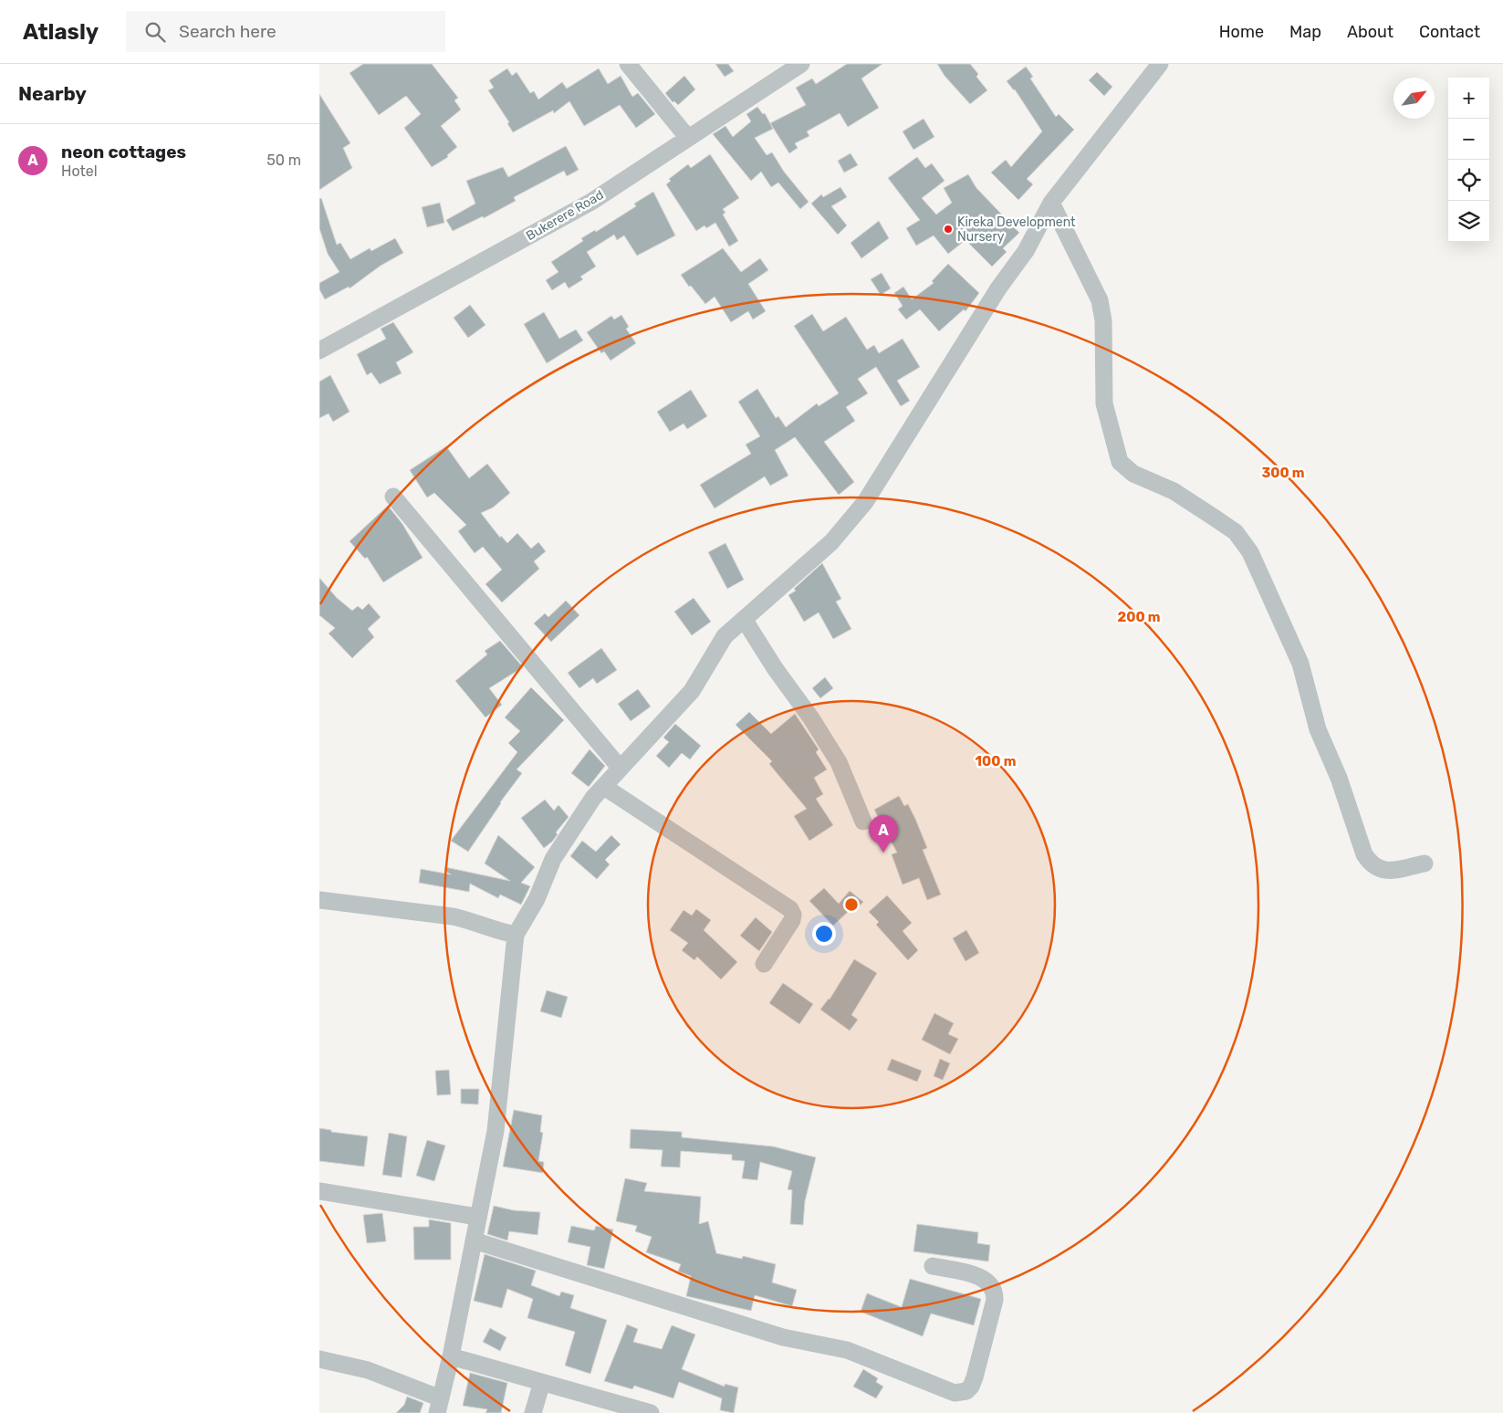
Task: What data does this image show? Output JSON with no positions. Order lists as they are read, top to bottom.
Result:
{
  "streets": {
    "street": ["Bukerere Road"]
  },
  "places": ["Kireka Development Nursery"],
  "north": "top right",
  "page": {
    "header": "Atlasly",
    "search": "Search here",
    "nav": [
      "Home",
      "Map",
      "About",
      "Contact"
    ],
    "heading": "Nearby",
    "map_buttons": ["+", "−"],
    "list": [
      {
        "mark": "A",
        "name": "neon cottages",
        "note": "Hotel",
        "value": "50 m"
      }
    ],
    "pins": "A"
  },
  "rings": ["300 m", "200 m", "100 m"]
}
